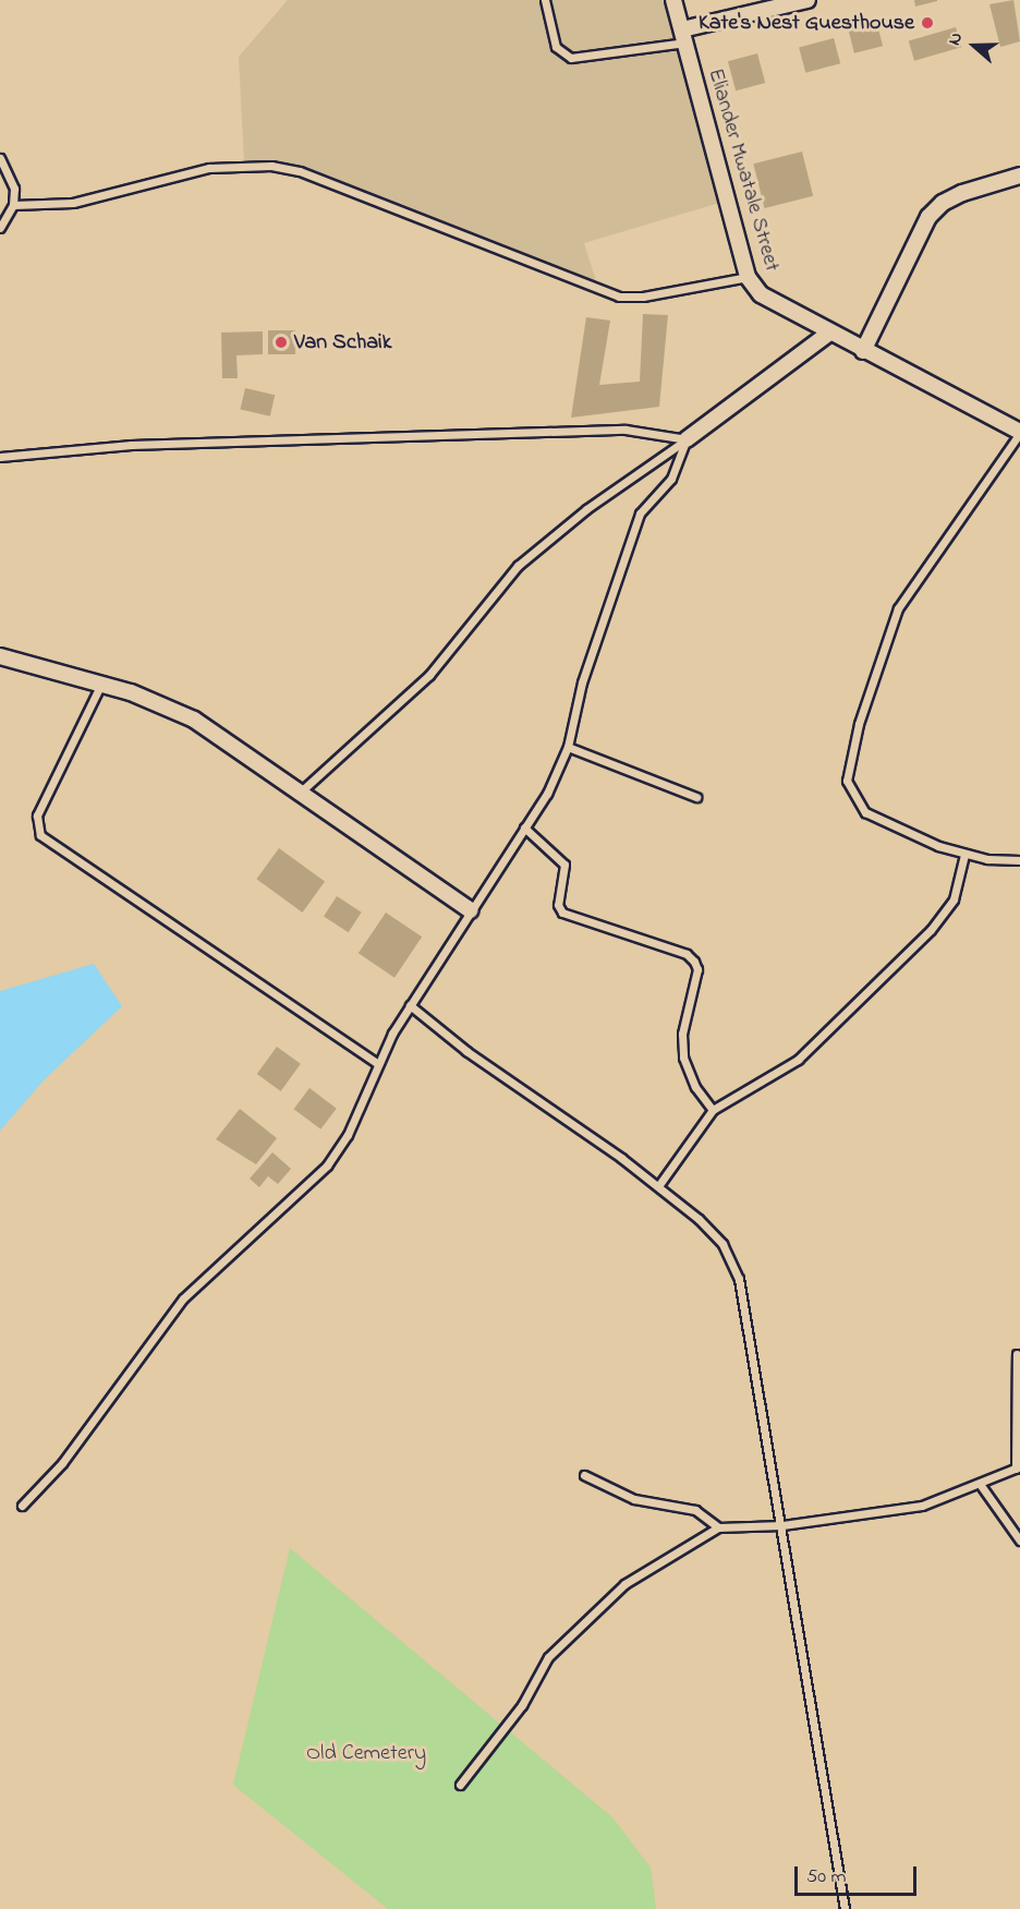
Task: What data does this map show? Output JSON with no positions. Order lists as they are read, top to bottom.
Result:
{
  "streets": {
    "street": ["Eliander Mwatale Street"]
  },
  "parks": ["Old Cemetery"],
  "places": ["Kate's Nest Guesthouse", "Van Schaik"],
  "scale_bar": "50 m",
  "north": "left"
}
